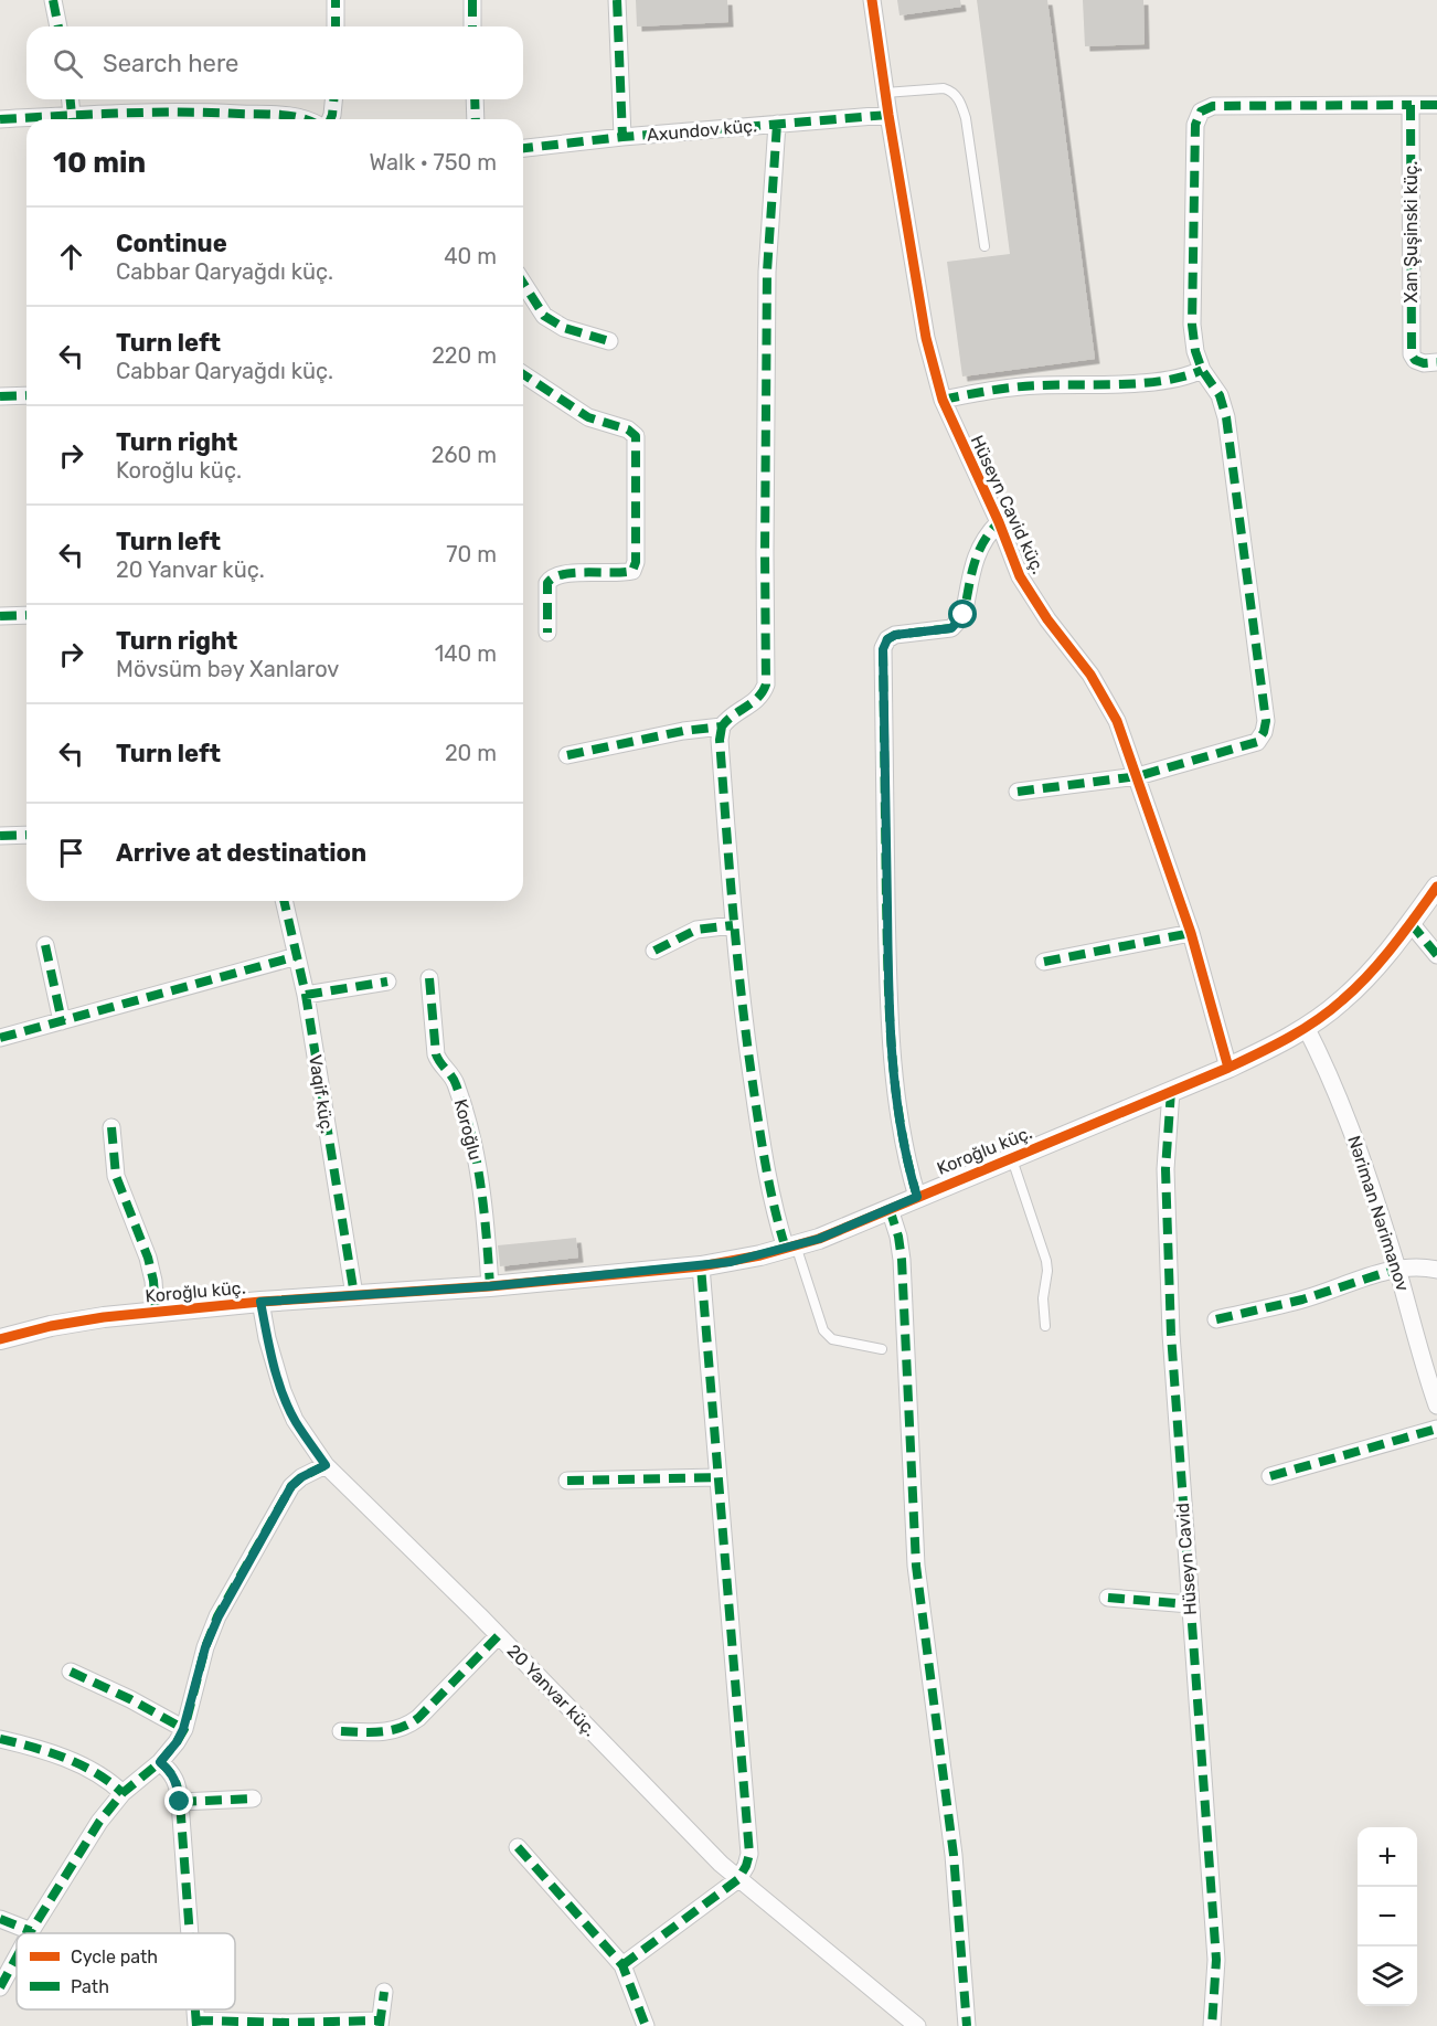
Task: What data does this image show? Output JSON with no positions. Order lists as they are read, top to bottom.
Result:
{
  "streets": {
    "street": [
      "Axundov küç.",
      "Xan Şuşinski küç.",
      "Hüseyn Cavid küç.",
      "Vaqif küç.",
      "Koroğlu",
      "Koroğlu küç.",
      "Nəriman Nərimanov",
      "Hüseyn Cavid",
      "20 Yanvar küç."
    ]
  },
  "crossings": [
    ["Axundov küç.", "Hüseyn Cavid küç."],
    ["Hüseyn Cavid küç.", "Koroğlu küç."],
    ["Vaqif küç.", "Koroğlu küç."],
    ["Koroğlu", "Koroğlu küç."],
    ["Koroğlu küç.", "Nəriman Nərimanov"],
    ["Koroğlu küç.", "Hüseyn Cavid"],
    ["Koroğlu küç.", "20 Yanvar küç."]
  ],
  "legend": ["Cycle path", "Path"],
  "page": {
    "search": "Search here",
    "heading": ["10 min", "Walk · 750 m"],
    "list": [
      ["Continue", "Cabbar Qaryağdı küç.", "40 m"],
      ["Turn left", "Cabbar Qaryağdı küç.", "220 m"],
      ["Turn right", "Koroğlu küç.", "260 m"],
      ["Turn left", "20 Yanvar küç.", "70 m"],
      ["Turn right", "Mövsüm bəy Xanlarov", "140 m"],
      ["Turn left", "20 m"],
      "Arrive at destination"
    ],
    "map_buttons": ["+", "−"]
  }
}
